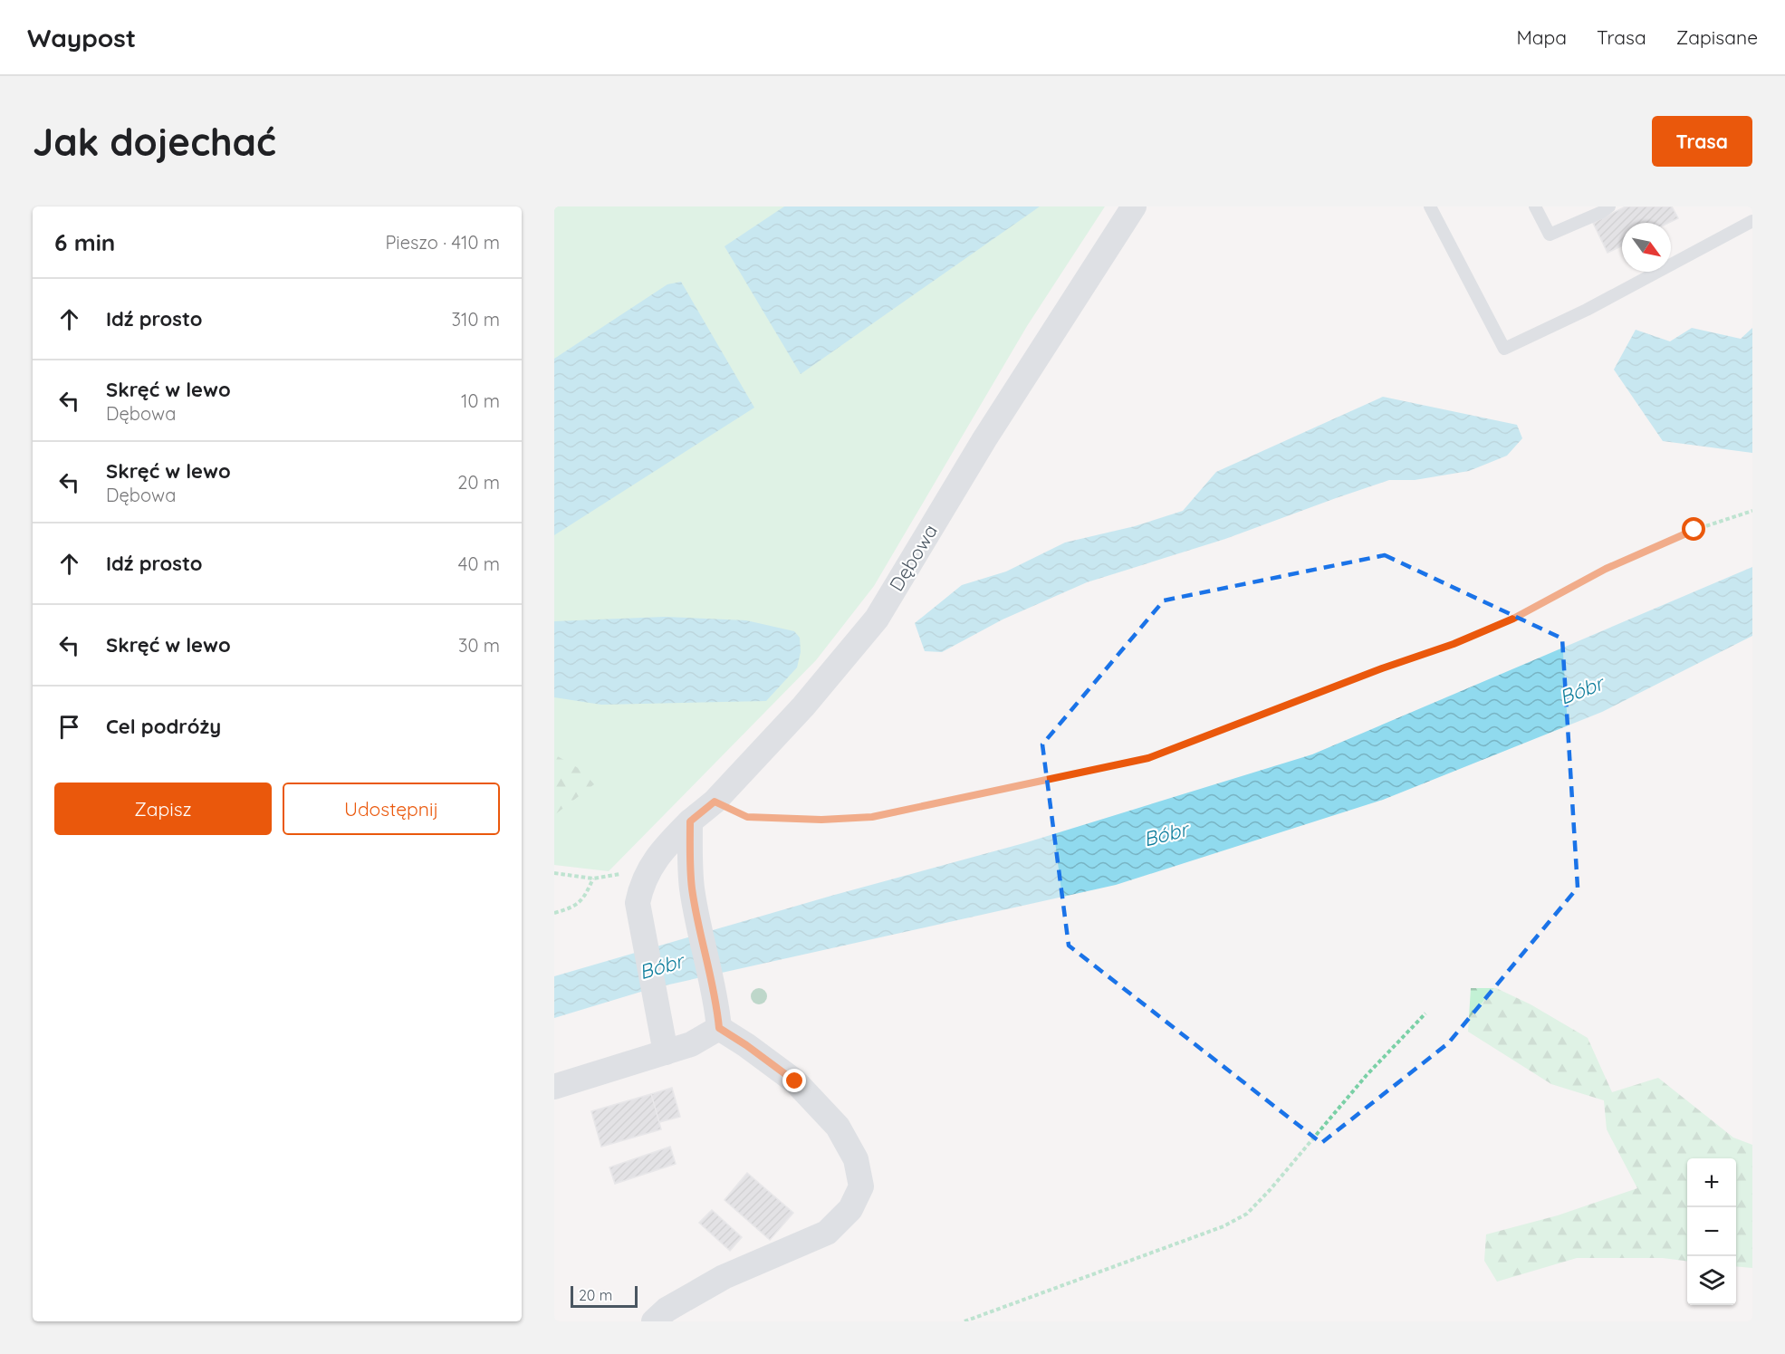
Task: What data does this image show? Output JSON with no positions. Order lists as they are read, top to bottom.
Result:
{
  "streets": {
    "street": ["Dębowa"]
  },
  "water": ["Bóbr"],
  "scale_bar": "20 m",
  "north": "bottom right",
  "page": {
    "header": "Waypost",
    "nav": ["Mapa", "Trasa", "Zapisane"],
    "buttons": [
      "Trasa",
      ["Zapisz", "Udostępnij"]
    ],
    "title": "Jak dojechać",
    "heading": ["6 min", "Pieszo · 410 m"],
    "list": [
      ["Idź prosto", "310 m"],
      ["Skręć w lewo", "Dębowa", "10 m"],
      ["Skręć w lewo", "Dębowa", "20 m"],
      ["Idź prosto", "40 m"],
      ["Skręć w lewo", "30 m"],
      "Cel podróży"
    ],
    "map_buttons": ["+", "−"],
    "scale": "20 m"
  }
}
